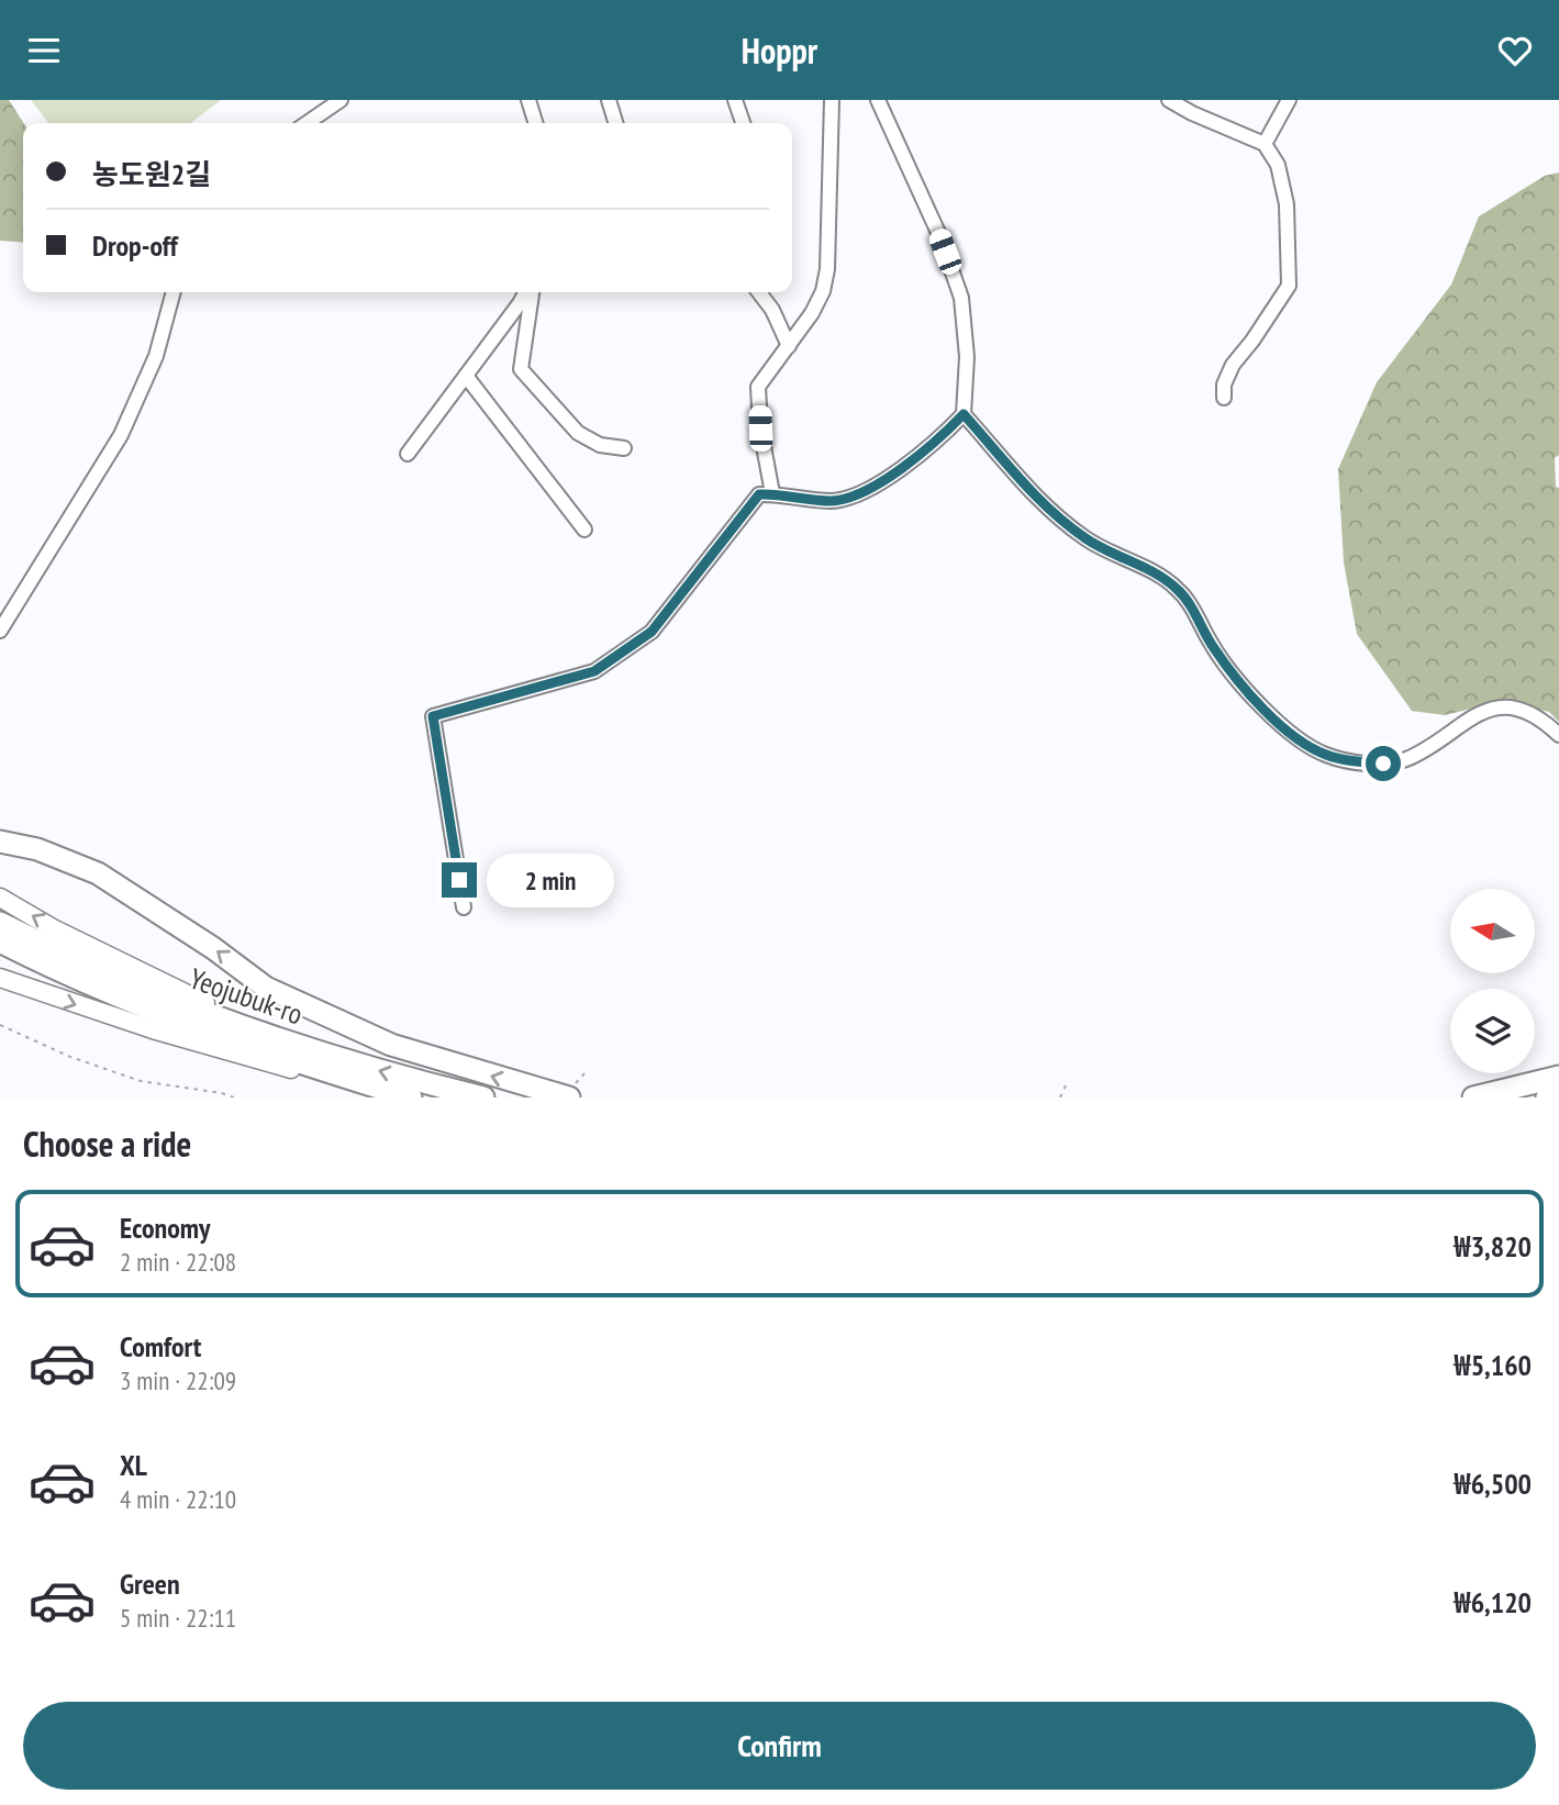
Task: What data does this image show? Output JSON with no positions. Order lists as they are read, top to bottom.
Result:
{
  "streets": {
    "highway": ["Yeojubuk-ro"]
  },
  "north": "left",
  "page": {
    "header": "Hoppr",
    "banner": ["농도원2길", "Drop-off"],
    "bubble": "2 min",
    "heading": "Choose a ride",
    "list": [
      {
        "name": "Economy",
        "note": "2 min · 22:08",
        "value": "₩3,820"
      },
      {
        "name": "Comfort",
        "note": "3 min · 22:09",
        "value": "₩5,160"
      },
      {
        "name": "XL",
        "note": "4 min · 22:10",
        "value": "₩6,500"
      },
      {
        "name": "Green",
        "note": "5 min · 22:11",
        "value": "₩6,120"
      }
    ],
    "buttons": "Confirm"
  }
}
